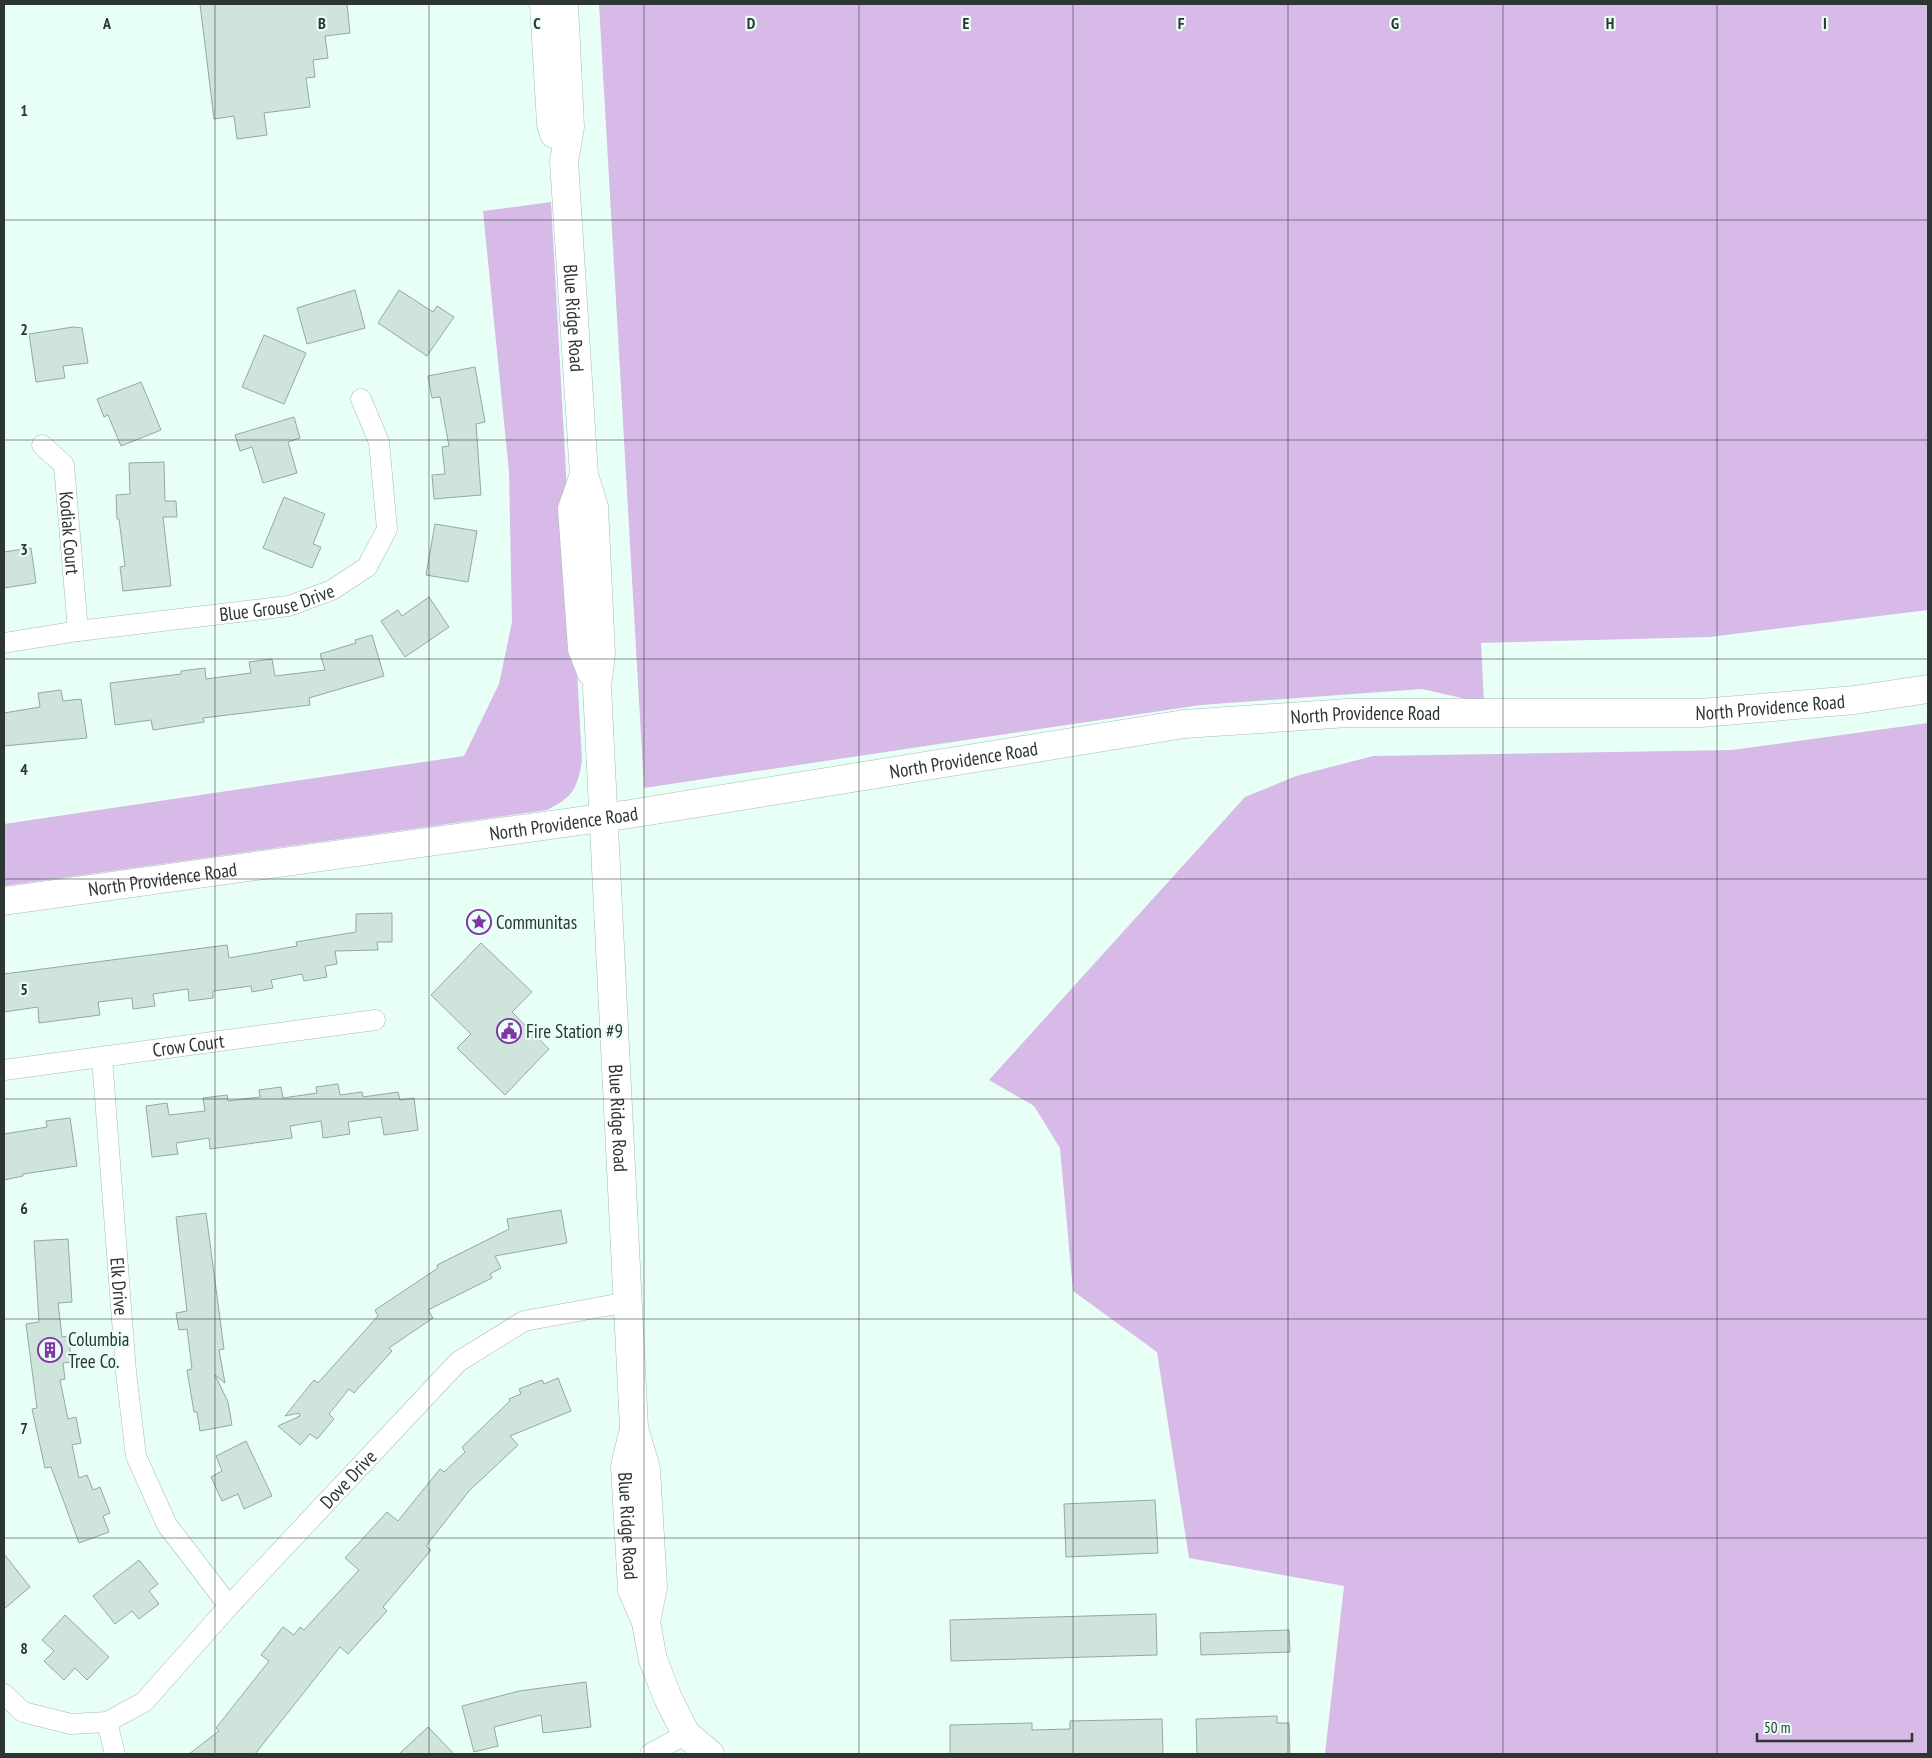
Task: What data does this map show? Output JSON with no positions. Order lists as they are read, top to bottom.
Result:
{
  "streets": {
    "street": [
      "Blue Ridge Road",
      "Kodiak Court",
      "Blue Grouse Drive",
      "North Providence Road",
      "Crow Court",
      "Elk Drive",
      "Dove Drive"
    ]
  },
  "crossings": [
    ["Blue Ridge Road", "North Providence Road"],
    ["Blue Ridge Road", "Dove Drive"],
    ["Kodiak Court", "Blue Grouse Drive"],
    ["Crow Court", "Elk Drive"],
    ["Elk Drive", "Dove Drive"]
  ],
  "places": {
    "place": ["Communitas"],
    "public building": ["Fire Station #9"],
    "building": ["Columbia Tree Co."]
  },
  "scale_bar": "50 m",
  "grid": {
    "columns": [
      "A",
      "B",
      "C",
      "D",
      "E",
      "F",
      "G",
      "H",
      "I"
    ],
    "rows": [
      "1",
      "2",
      "3",
      "4",
      "5",
      "6",
      "7",
      "8"
    ]
  }
}
